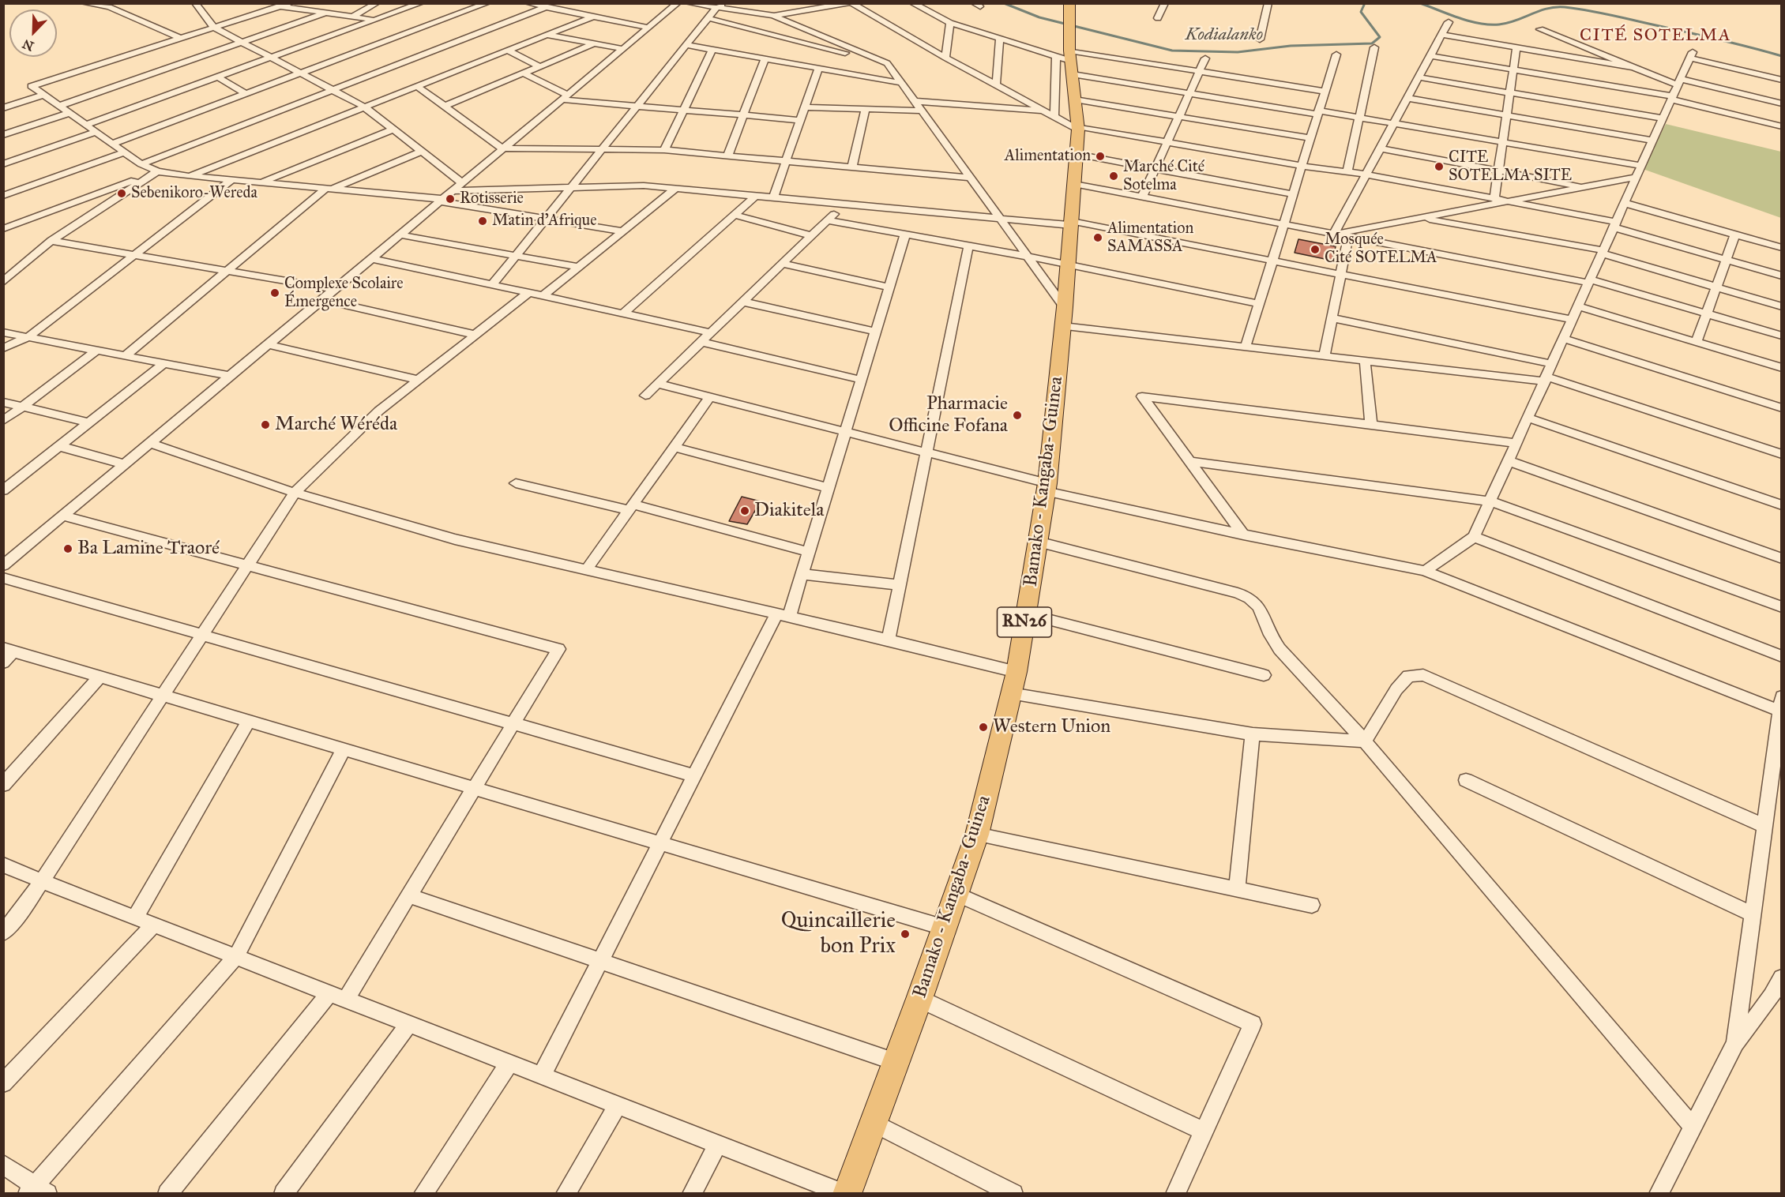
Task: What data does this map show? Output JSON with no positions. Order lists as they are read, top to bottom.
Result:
{
  "streets": {
    "main road": ["Bamako - Kangaba- Guinea", "RN26"]
  },
  "districts": ["CITÉ SOTELMA"],
  "water": ["Kodialanko"],
  "places": [
    "Alimentation",
    "CITE SOTELMA SITE",
    "Marché Cité Sotelma",
    "Sebenikoro-Wereda",
    "Rotisserie",
    "Matin d'Afrique",
    "Alimentation SAMASSA",
    "Mosquée Cité SOTELMA",
    "Complexe Scolaire Émergence",
    "Pharmacie Officine Fofana",
    "Marché Wéréda",
    "Diakitela",
    "Ba Lamine Traoré",
    "Western Union",
    "Quincaillerie bon Prix"
  ],
  "north": "bottom left"
}
